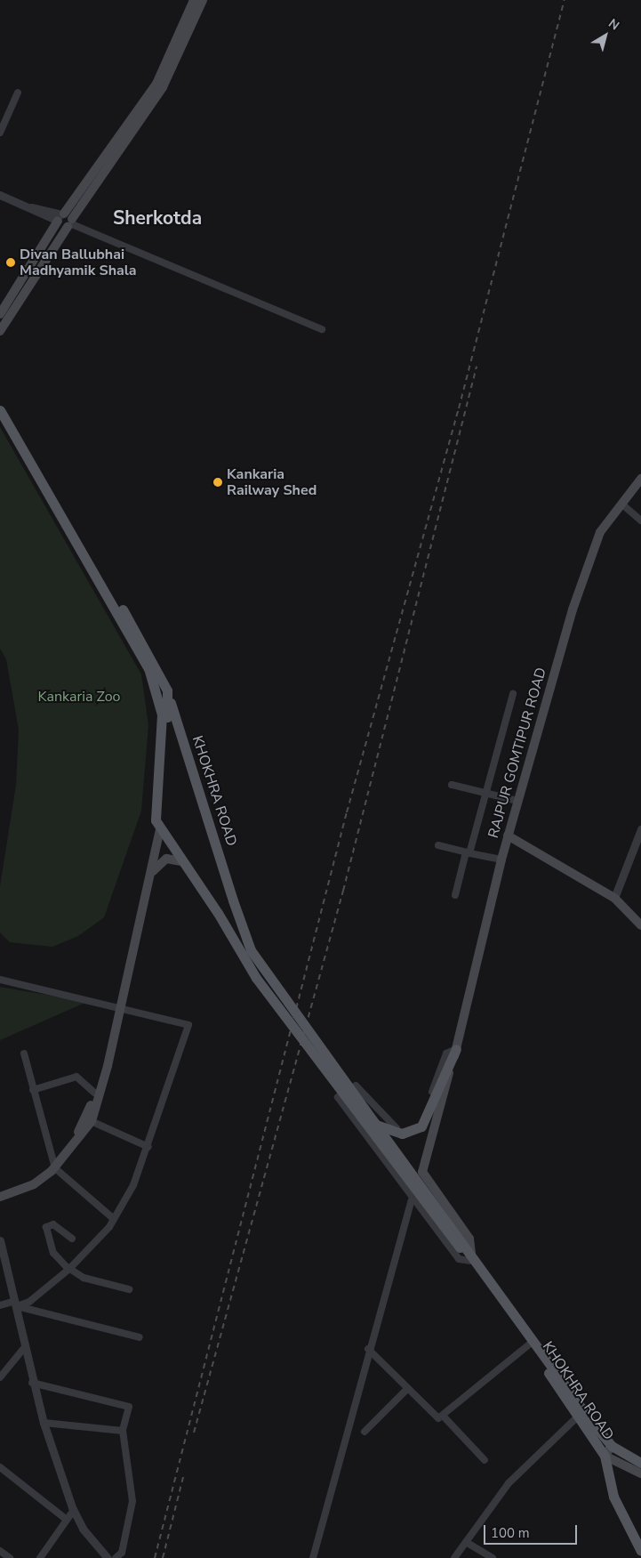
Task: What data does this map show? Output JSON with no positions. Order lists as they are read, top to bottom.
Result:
{
  "streets": {
    "main road": ["RAJPUR GOMTIPUR ROAD", "KHOKHRA ROAD"]
  },
  "crossings": [
    ["RAJPUR GOMTIPUR ROAD", "KHOKHRA ROAD"]
  ],
  "districts": ["Sherkotda"],
  "parks": ["Kankaria Zoo"],
  "places": ["Divan Ballubhai Madhyamik Shala", "Kankaria Railway Shed"],
  "scale_bar": "100 m",
  "north": "top right"
}
